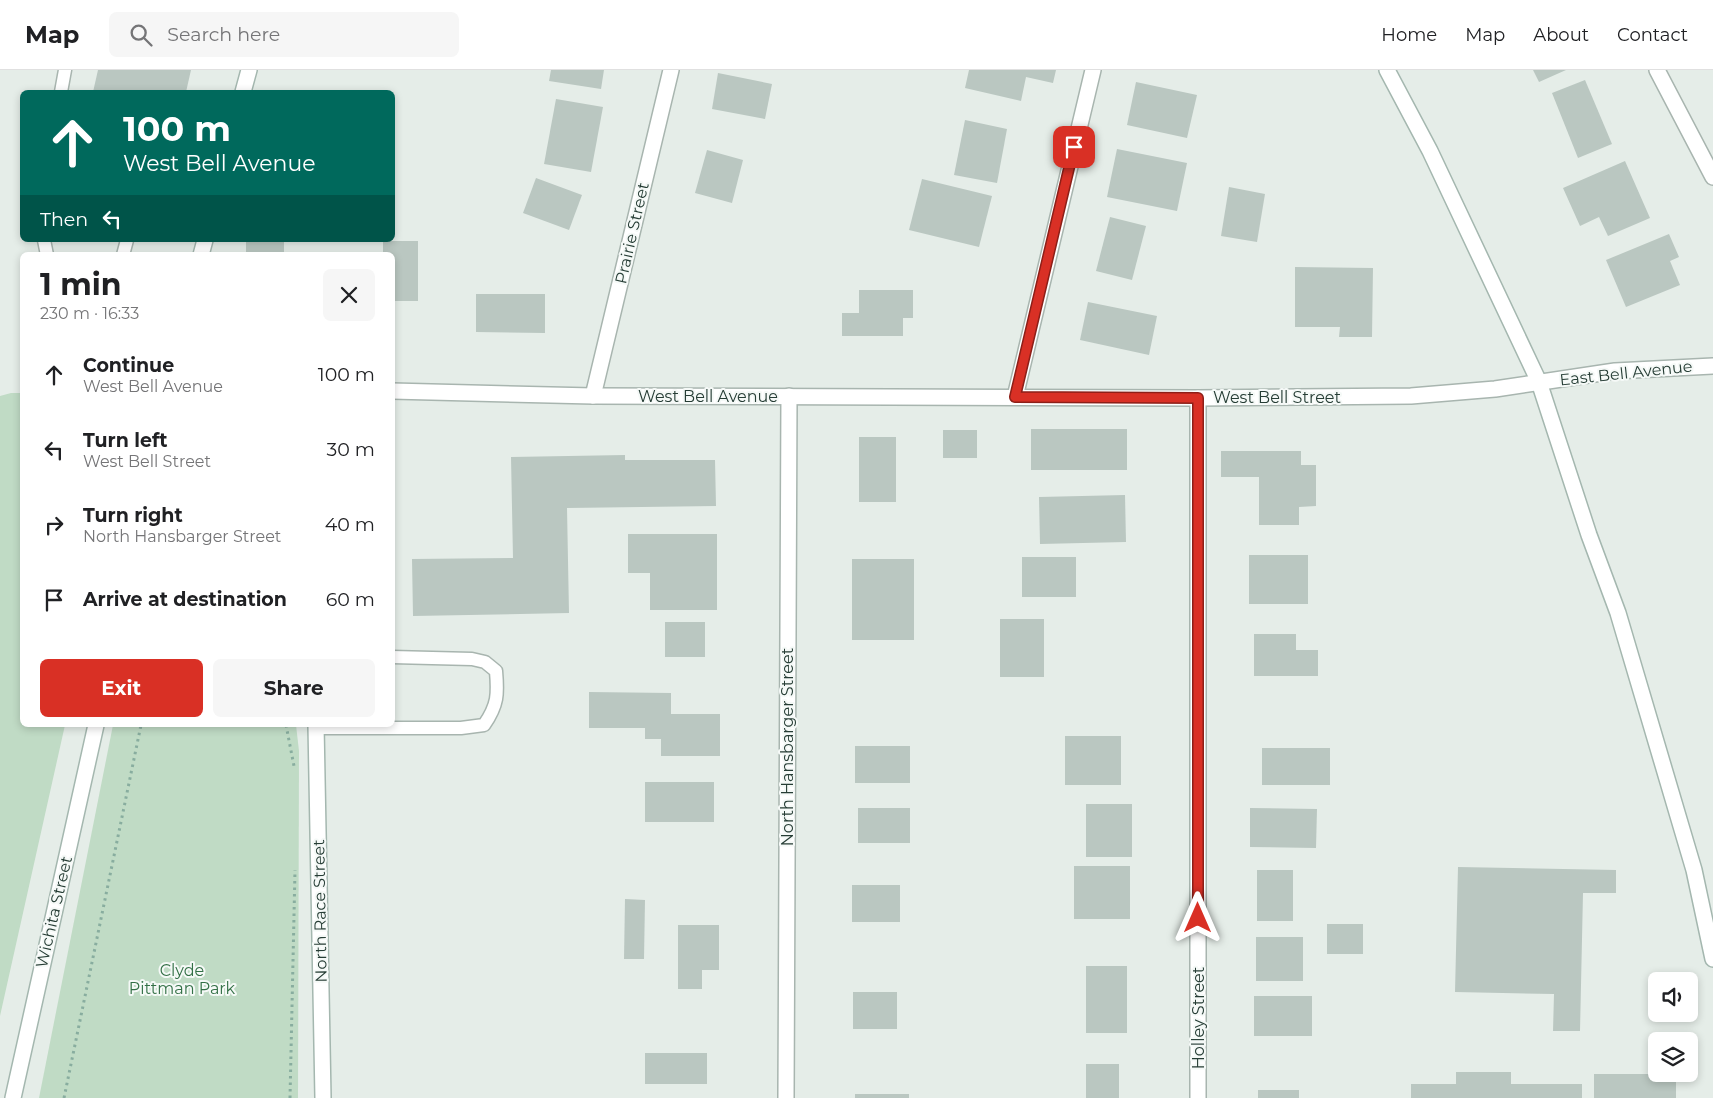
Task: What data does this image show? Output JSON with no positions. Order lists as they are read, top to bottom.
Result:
{
  "streets": {
    "street": [
      "Prairie Street",
      "East Bell Avenue",
      "West Bell Avenue",
      "West Bell Street",
      "North Hansbarger Street",
      "North Race Street",
      "Wichita Street",
      "Holley Street"
    ]
  },
  "crossings": [
    ["Prairie Street", "West Bell Avenue"],
    ["East Bell Avenue", "West Bell Street"],
    ["West Bell Avenue", "West Bell Street"],
    ["West Bell Avenue", "North Hansbarger Street"],
    ["West Bell Street", "Holley Street"]
  ],
  "parks": ["Clyde Pittman Park"],
  "page": {
    "header": "Map",
    "search": "Search here",
    "nav": [
      "Home",
      "Map",
      "About",
      "Contact"
    ],
    "turn": ["100 m", "West Bell Avenue"],
    "then": "Then",
    "heading": ["1 min", "230 m · 16:33"],
    "list": [
      {
        "name": "Continue",
        "note": "West Bell Avenue",
        "value": "100 m"
      },
      {
        "name": "Turn left",
        "note": "West Bell Street",
        "value": "30 m"
      },
      {
        "name": "Turn right",
        "note": "North Hansbarger Street",
        "value": "40 m"
      },
      {
        "name": "Arrive at destination",
        "value": "60 m"
      }
    ],
    "buttons": ["Exit", "Share"]
  }
}
